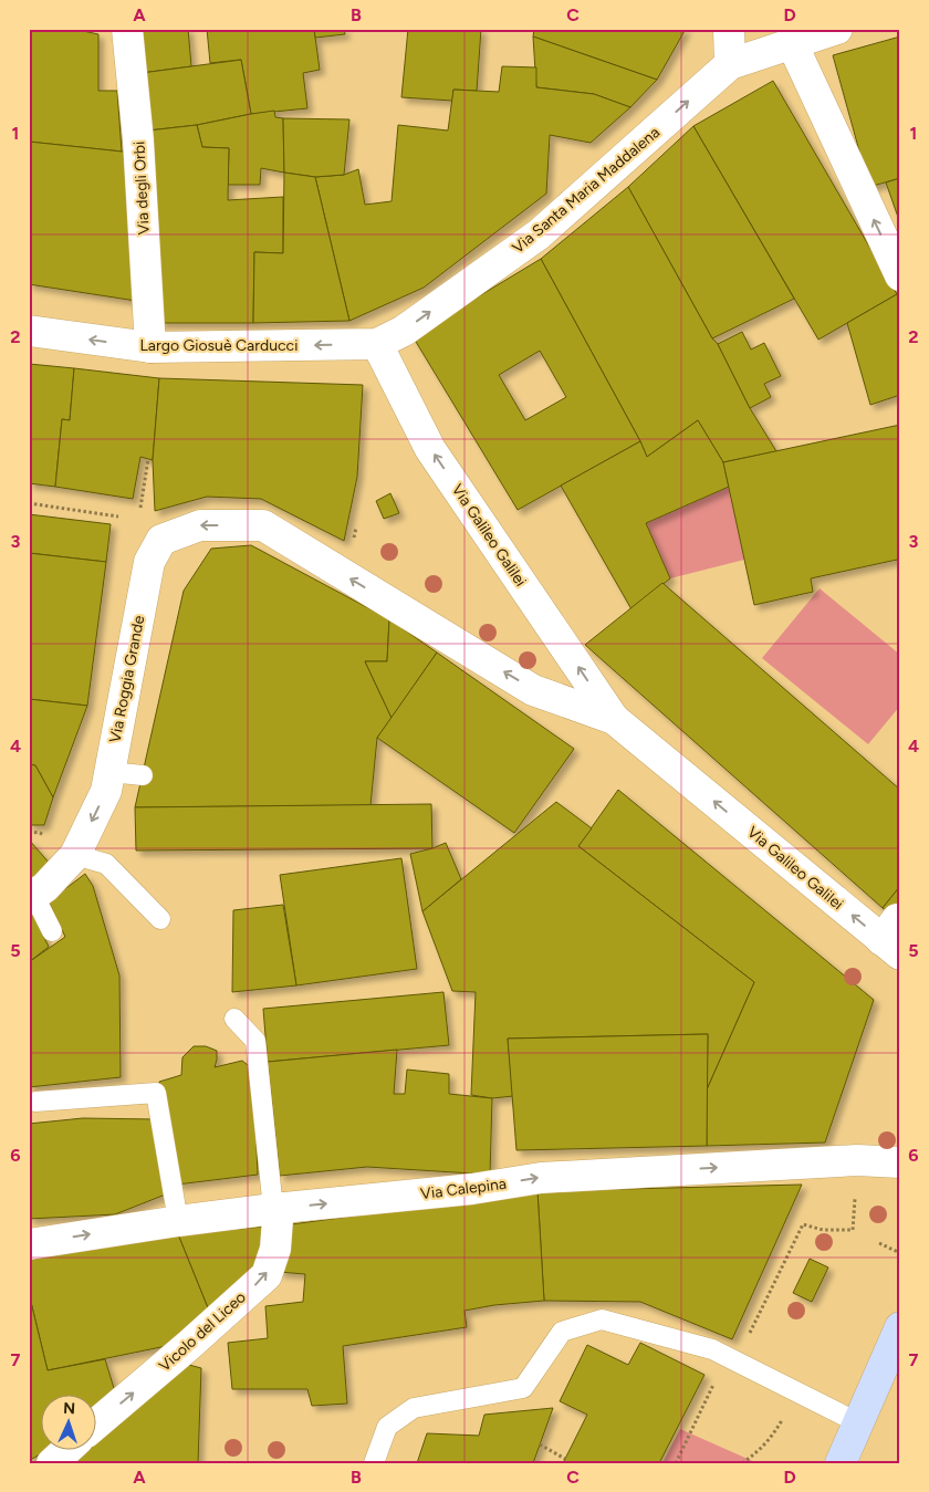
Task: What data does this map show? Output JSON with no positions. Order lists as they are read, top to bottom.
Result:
{
  "streets": {
    "street": [
      "Via degli Orbi",
      "Via Santa Maria Maddalena",
      "Largo Giosuè Carducci",
      "Via Galileo Galilei",
      "Via Roggia Grande",
      "Via Calepina",
      "Vicolo del Liceo"
    ]
  },
  "crossings": [
    ["Via degli Orbi", "Largo Giosuè Carducci"],
    ["Via Santa Maria Maddalena", "Largo Giosuè Carducci"],
    ["Via Santa Maria Maddalena", "Via Galileo Galilei"],
    ["Largo Giosuè Carducci", "Via Galileo Galilei"],
    ["Via Galileo Galilei", "Via Roggia Grande"],
    ["Via Calepina", "Vicolo del Liceo"]
  ],
  "one_way": [
    "Via Santa Maria Maddalena",
    "Largo Giosuè Carducci",
    "Via Galileo Galilei",
    "Via Roggia Grande",
    "Via Calepina",
    "Vicolo del Liceo"
  ],
  "north": "top",
  "grid": {
    "columns": [
      "A",
      "B",
      "C",
      "D"
    ],
    "rows": [
      "1",
      "2",
      "3",
      "4",
      "5",
      "6",
      "7"
    ]
  }
}
